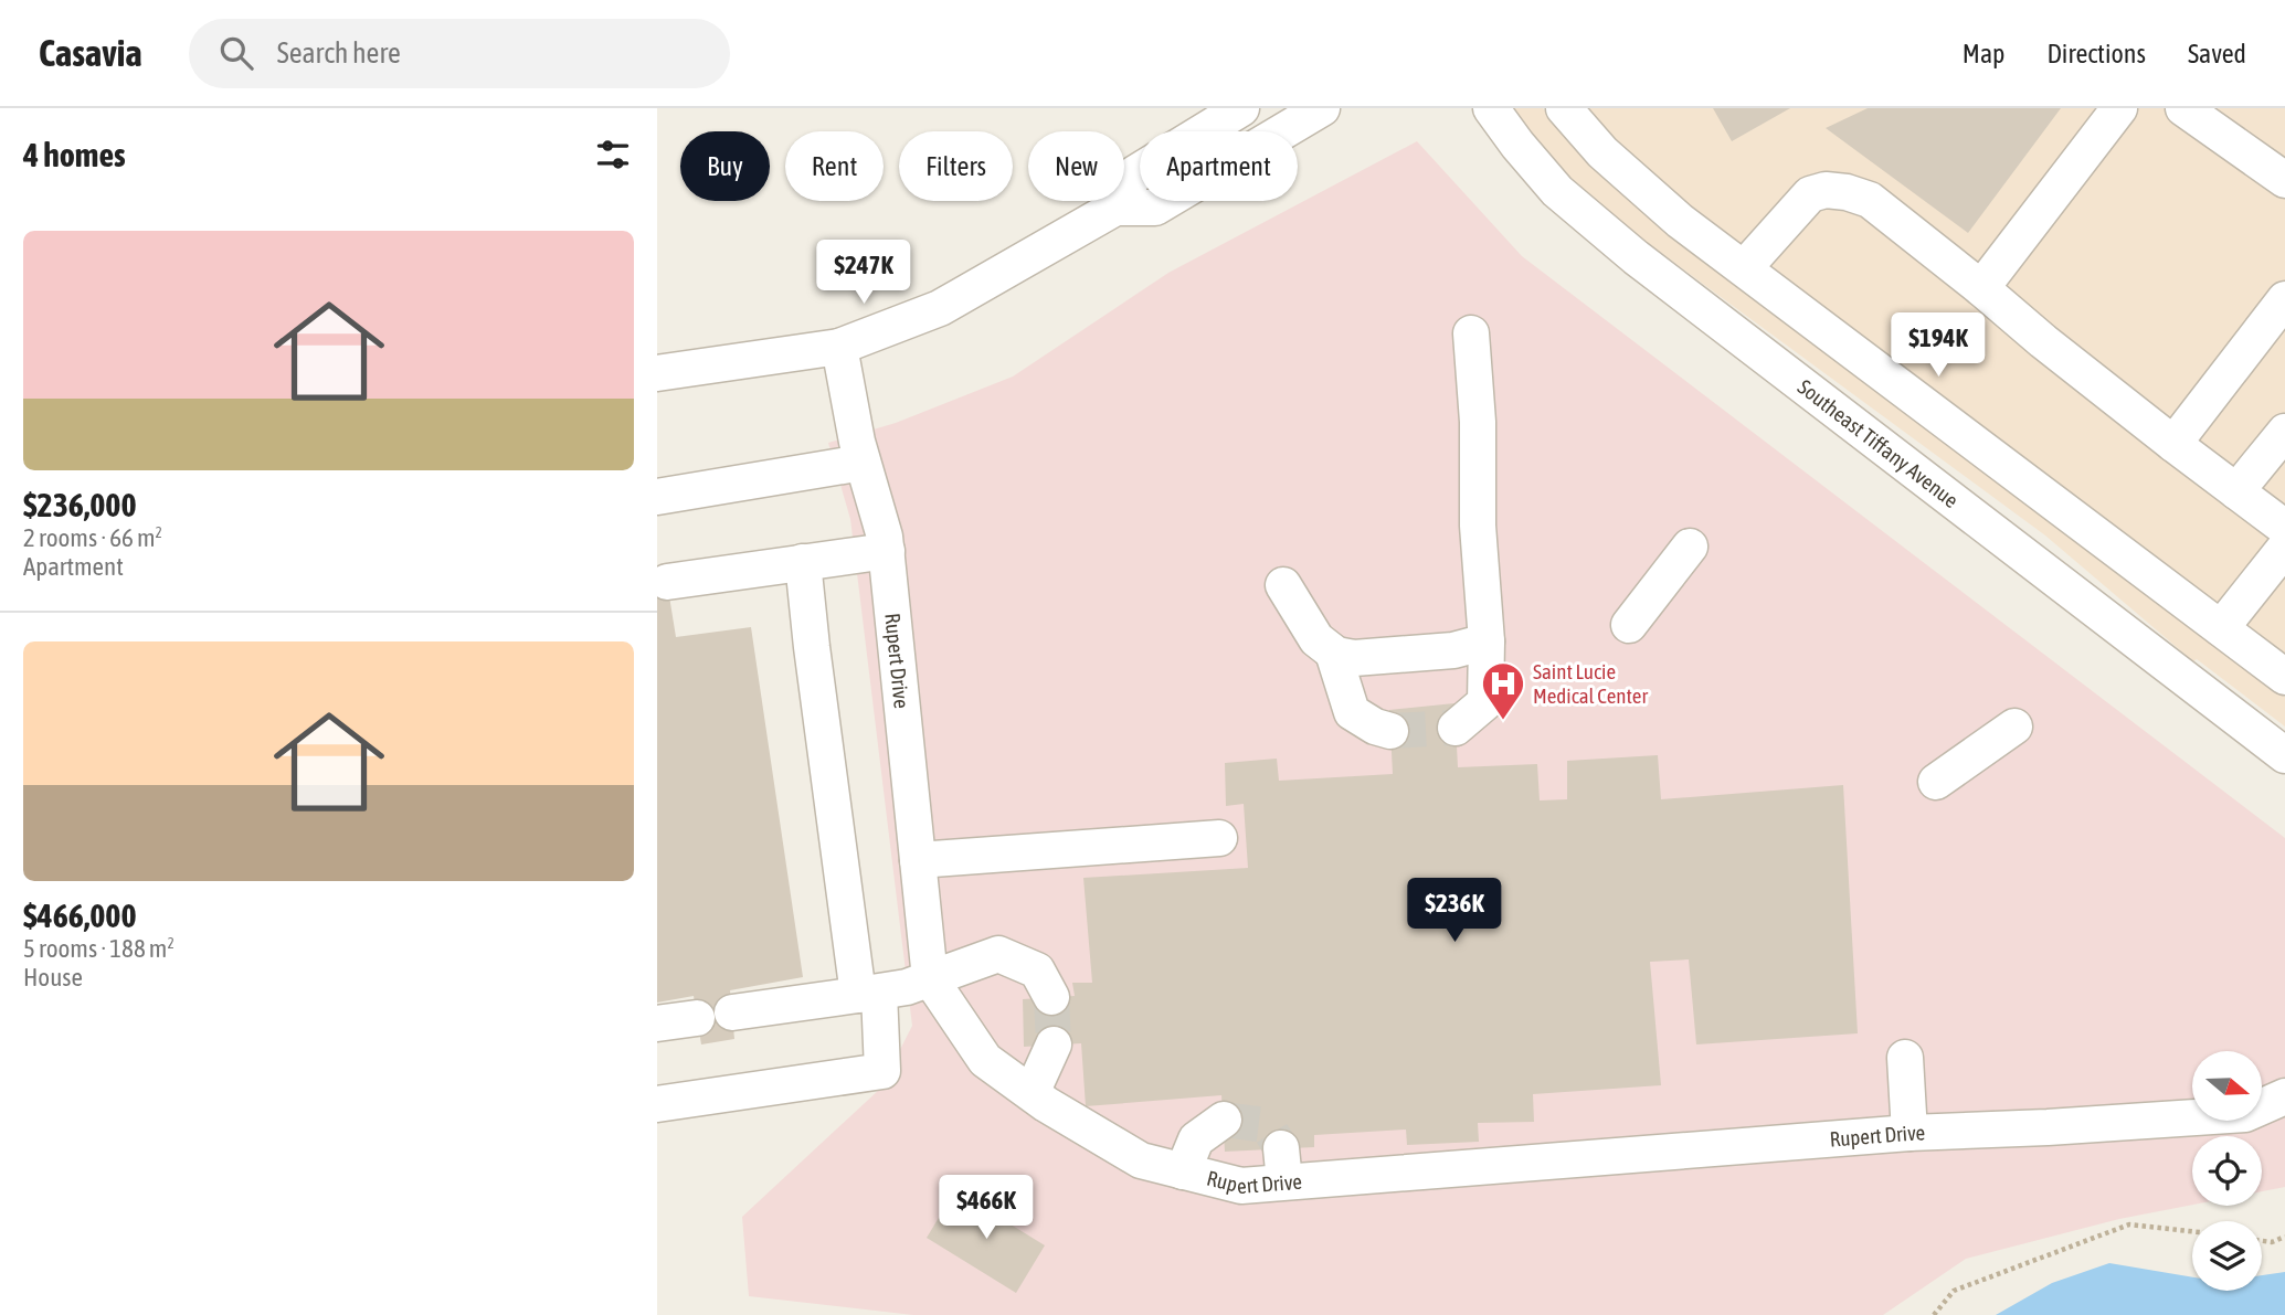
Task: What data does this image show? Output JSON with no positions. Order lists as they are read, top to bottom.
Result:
{
  "streets": {
    "street": ["Southeast Tiffany Avenue", "Rupert Drive"]
  },
  "places": {
    "hospital": ["Saint Lucie Medical Center"]
  },
  "north": "right",
  "page": {
    "header": "Casavia",
    "search": "Search here",
    "nav": ["Map", "Directions", "Saved"],
    "heading": "4 homes",
    "chip": [
      "Buy",
      "Rent",
      "Filters",
      "New",
      "Apartment"
    ],
    "list": [
      {
        "name": "$236,000",
        "note": "2 rooms · 66 m² · Apartment"
      },
      {
        "name": "$466,000",
        "note": "5 rooms · 188 m² · House"
      }
    ],
    "price": [
      "$247K",
      "$194K",
      "$236K",
      "$466K"
    ]
  }
}
